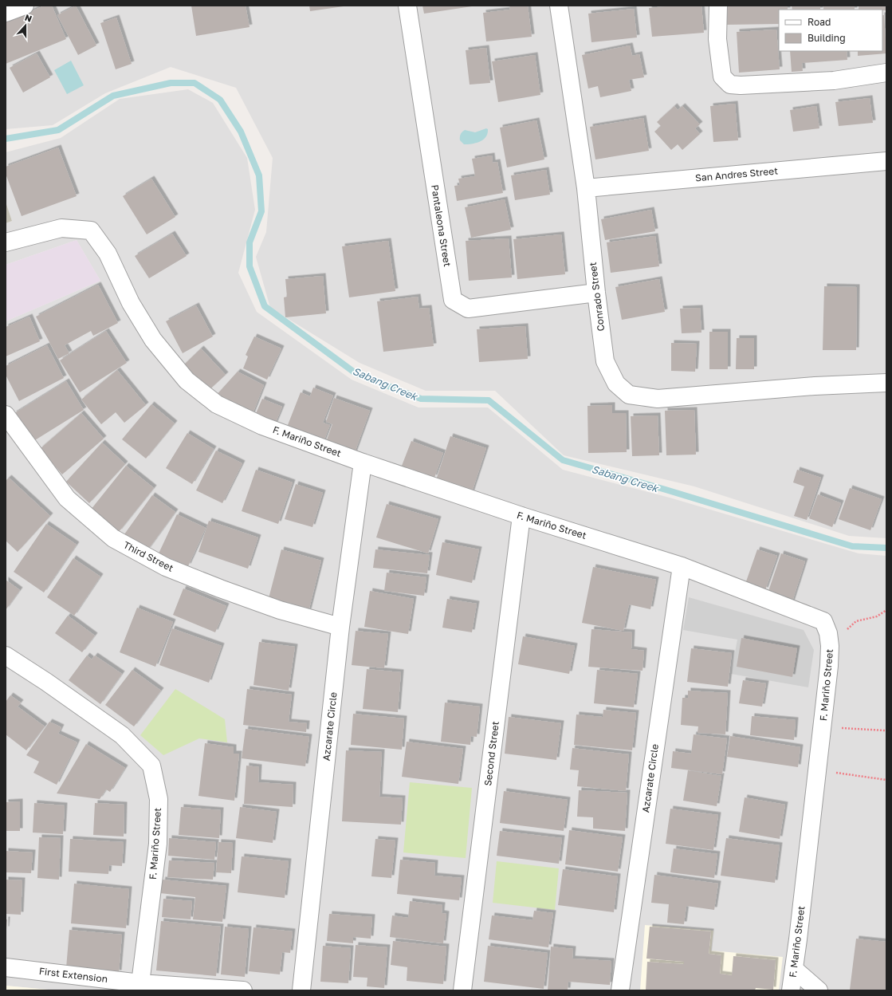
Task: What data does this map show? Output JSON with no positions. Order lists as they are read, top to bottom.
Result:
{
  "streets": {
    "street": [
      "San Andres Street",
      "Pantaleona Street",
      "Conrado Street",
      "F. Mariño Street",
      "Third Street",
      "Azcarate Circle",
      "Second Street",
      "First Extension"
    ]
  },
  "crossings": [
    ["San Andres Street", "Conrado Street"],
    ["Pantaleona Street", "Conrado Street"],
    ["F. Mariño Street", "Azcarate Circle"],
    ["F. Mariño Street", "Second Street"],
    ["F. Mariño Street", "First Extension"],
    ["Third Street", "Azcarate Circle"]
  ],
  "water": ["Sabang Creek"],
  "legend": ["Road", "Building"],
  "north": "top"
}
